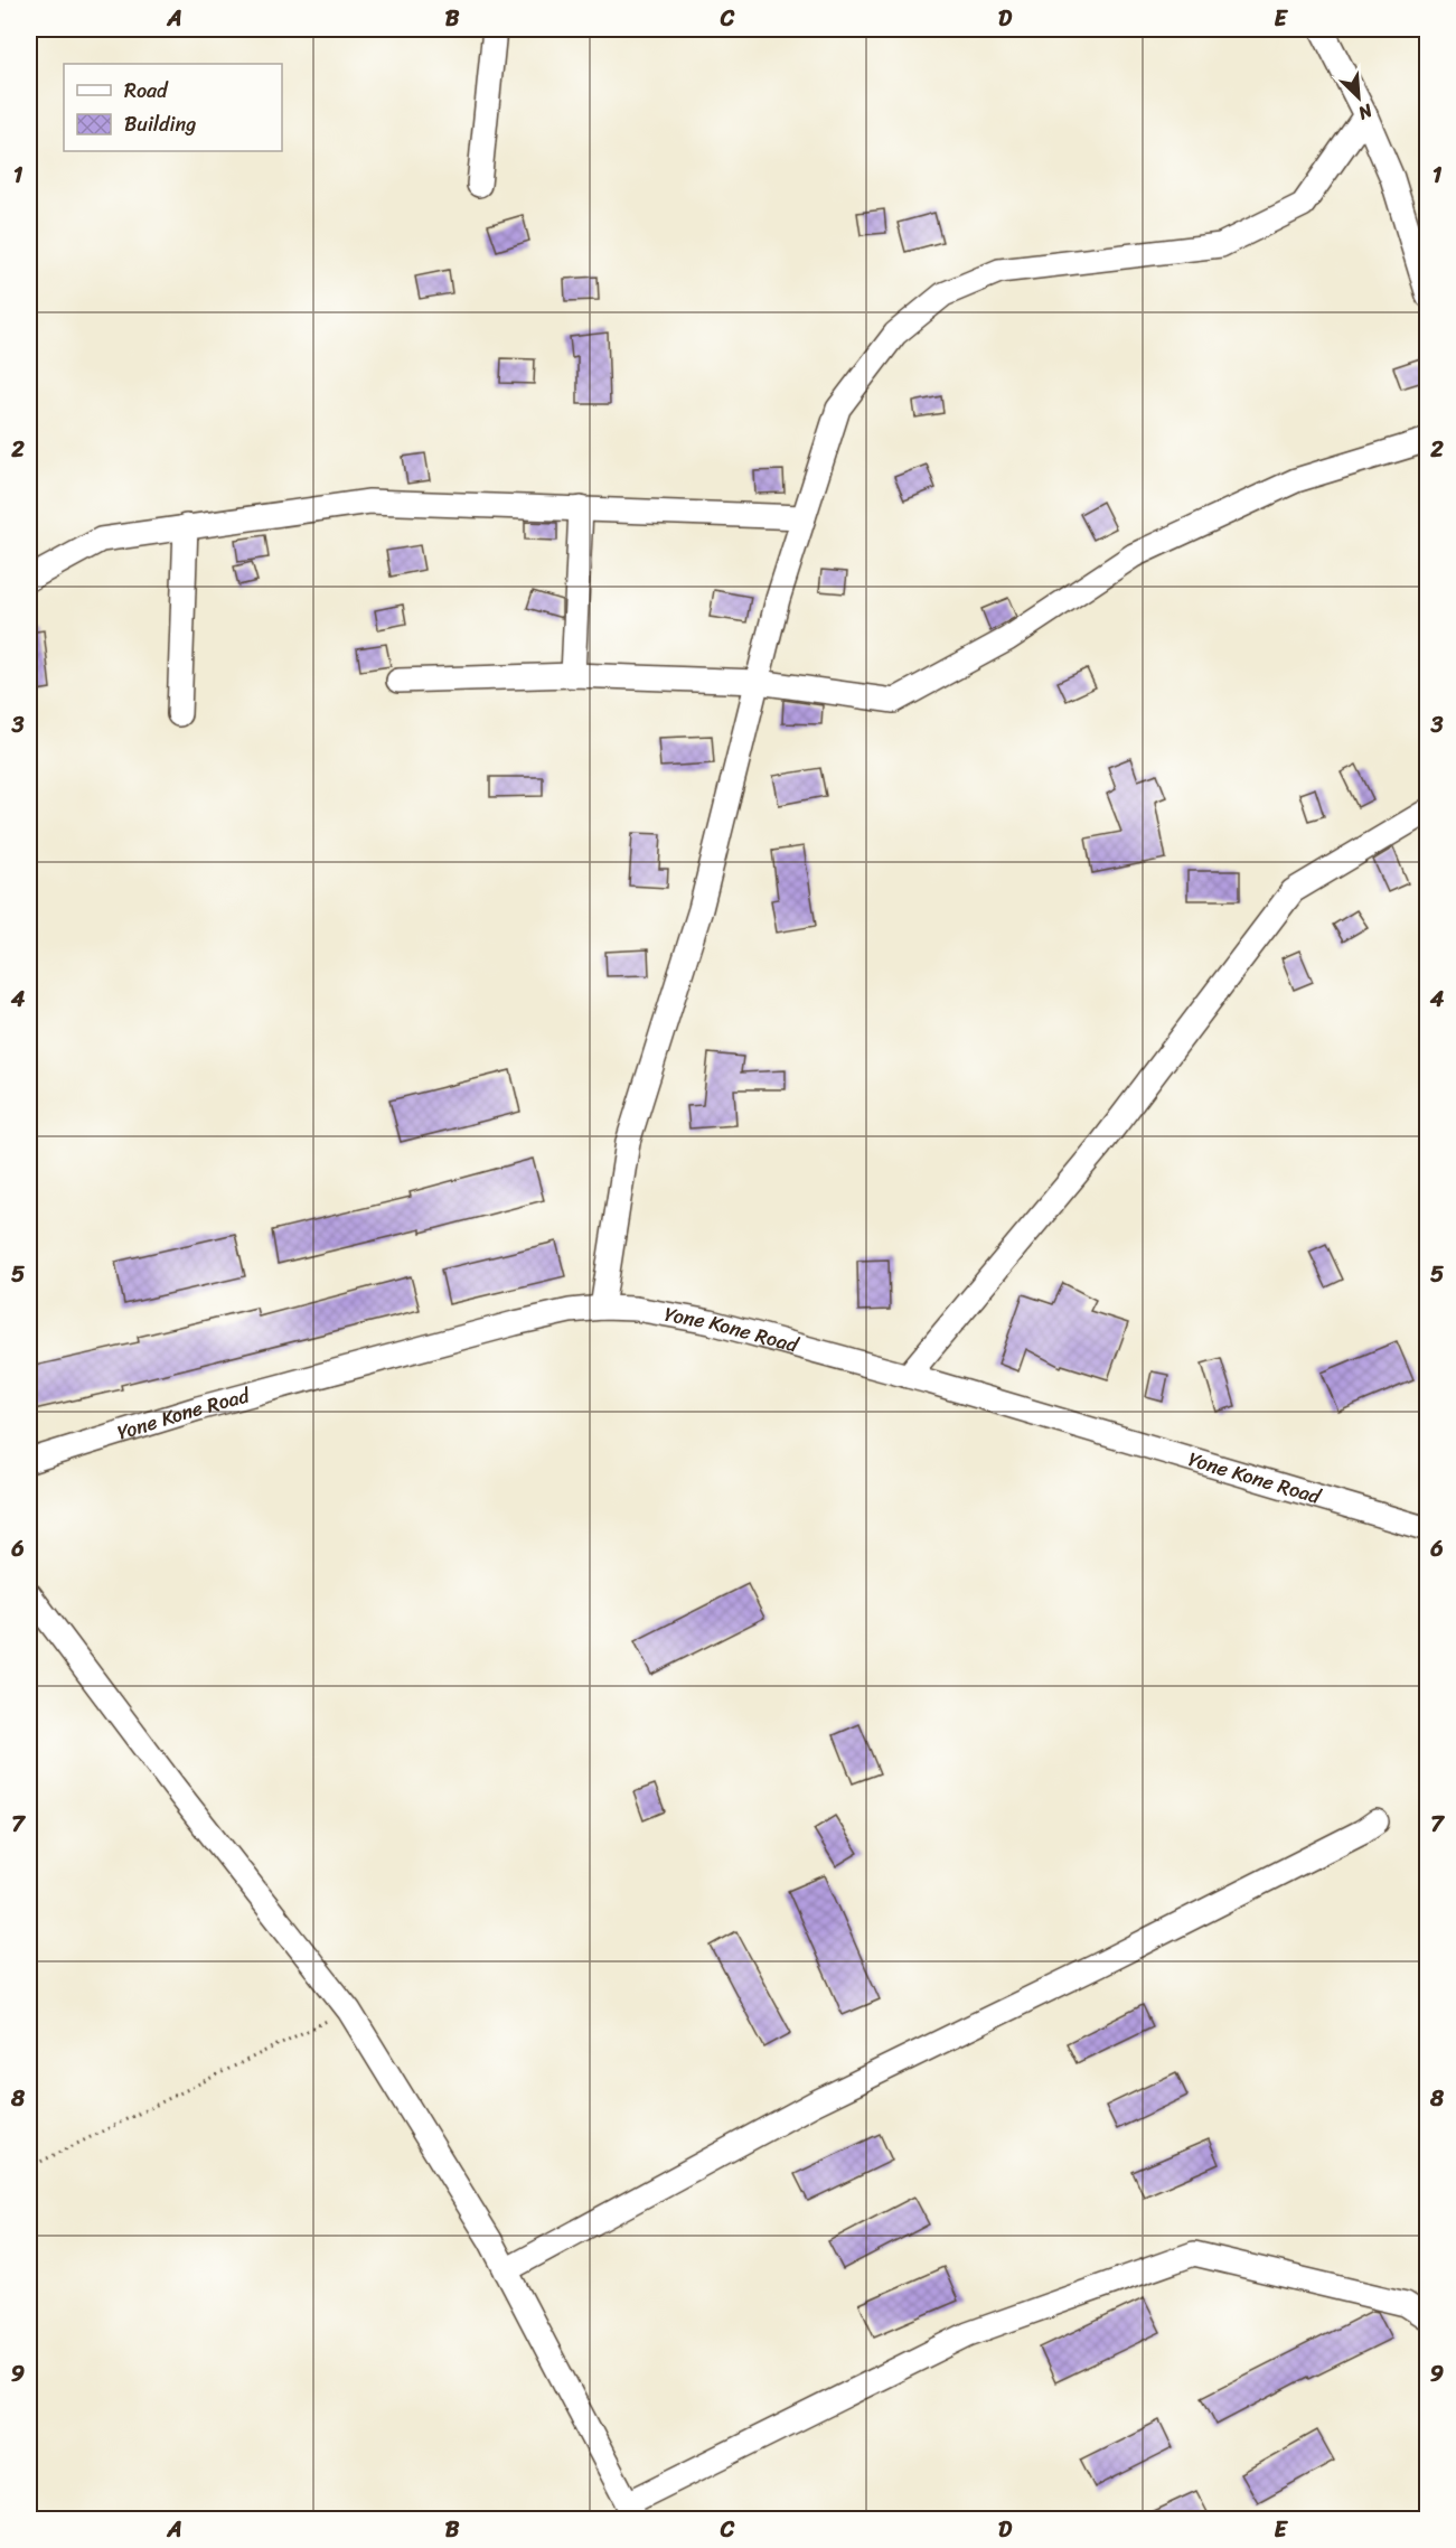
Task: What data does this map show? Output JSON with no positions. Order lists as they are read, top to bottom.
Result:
{
  "streets": {
    "street": ["Yone Kone Road"]
  },
  "legend": ["Road", "Building"],
  "north": "bottom right",
  "grid": {
    "columns": [
      "A",
      "B",
      "C",
      "D",
      "E"
    ],
    "rows": [
      "1",
      "2",
      "3",
      "4",
      "5",
      "6",
      "7",
      "8",
      "9"
    ]
  }
}
